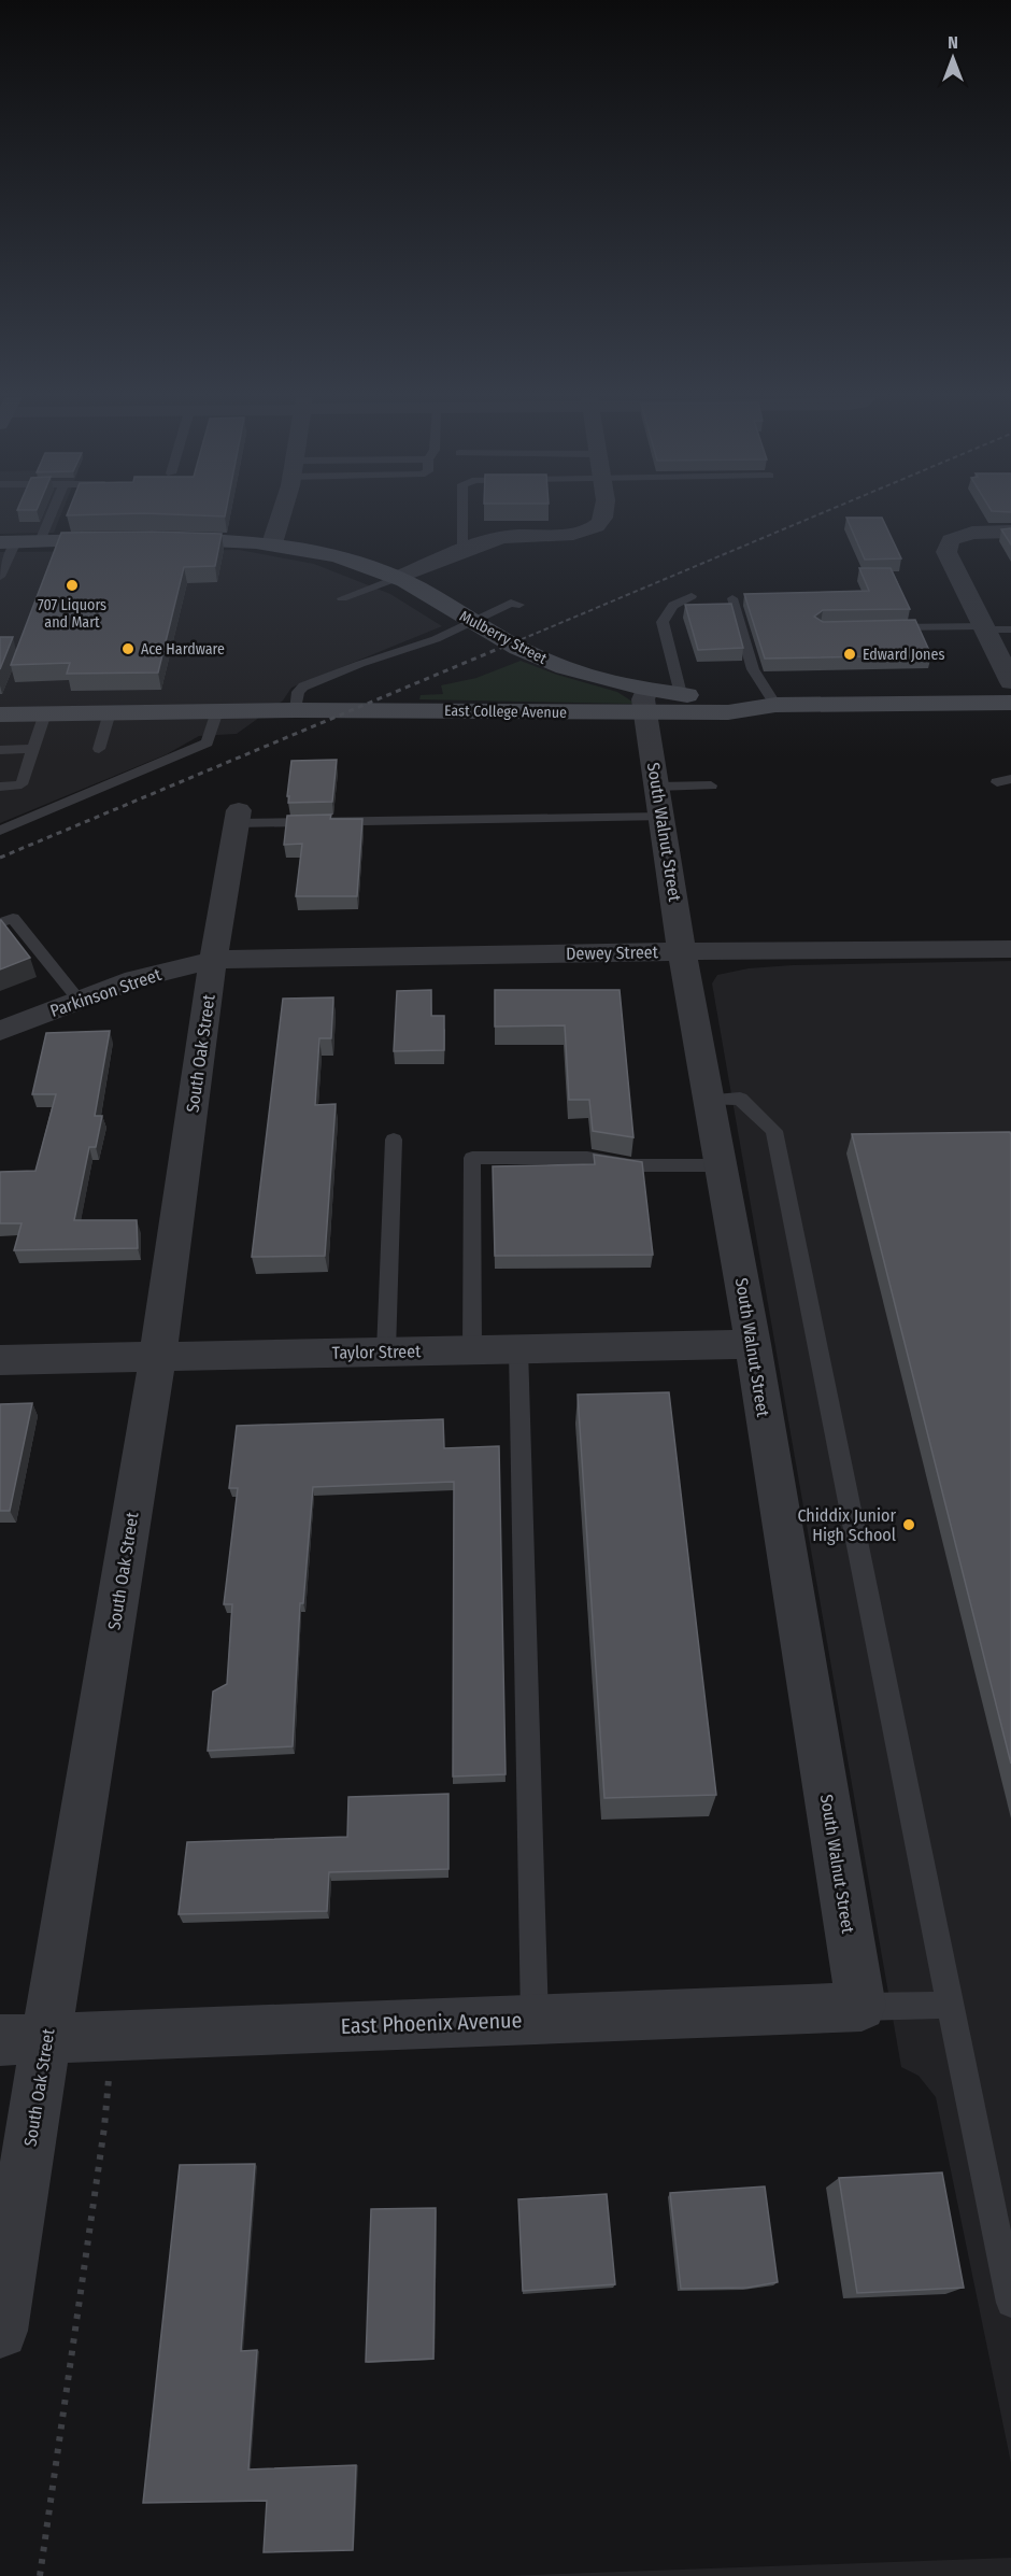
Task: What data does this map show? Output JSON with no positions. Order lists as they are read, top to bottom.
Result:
{
  "streets": {
    "main road": ["Mulberry Street", "East College Avenue"],
    "street": [
      "South Walnut Street",
      "Dewey Street",
      "Parkinson Street",
      "South Oak Street",
      "Taylor Street",
      "East Phoenix Avenue"
    ]
  },
  "crossings": [
    ["Mulberry Street", "East College Avenue"],
    ["Mulberry Street", "South Walnut Street"],
    ["East College Avenue", "South Walnut Street"],
    ["South Walnut Street", "Dewey Street"],
    ["South Walnut Street", "Taylor Street"],
    ["South Walnut Street", "East Phoenix Avenue"],
    ["Dewey Street", "Parkinson Street"],
    ["Dewey Street", "South Oak Street"],
    ["Parkinson Street", "South Oak Street"],
    ["South Oak Street", "Taylor Street"],
    ["South Oak Street", "East Phoenix Avenue"]
  ],
  "places": [
    "707 Liquors and Mart",
    "Ace Hardware",
    "Edward Jones",
    "Chiddix Junior High School"
  ],
  "north": "top"
}
